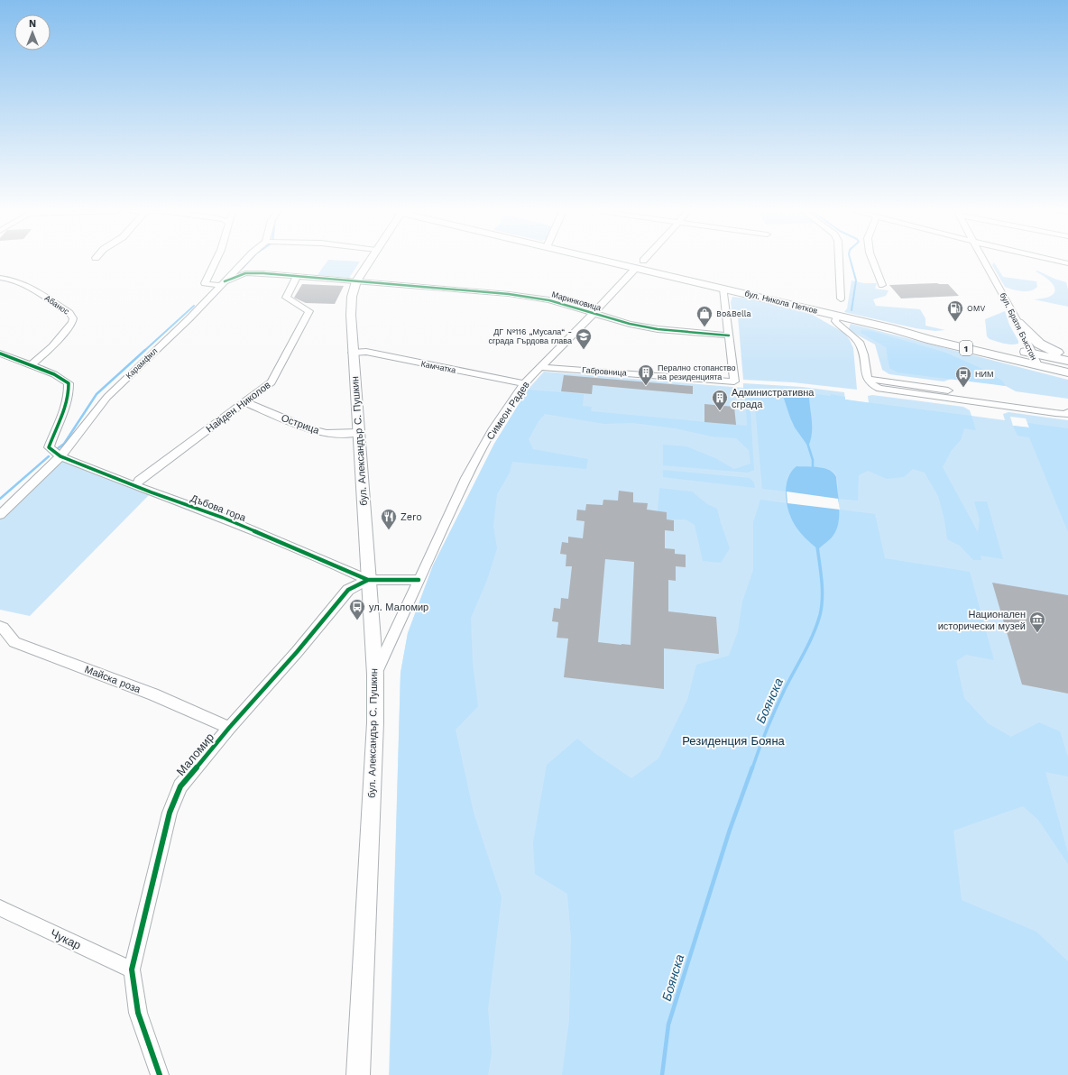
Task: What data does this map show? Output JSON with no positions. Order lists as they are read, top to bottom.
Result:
{
  "streets": {
    "highway": ["бул. Никола Петков", "1"],
    "main road": ["бул. Александър С. Пушкин"],
    "street": [
      "Маринковица",
      "Абанос",
      "бул. Братя Бъкстон",
      "Карамфил",
      "Камчатка",
      "Габровница",
      "Найден Николов",
      "Симеон Радев",
      "Острица",
      "Дъбова гора",
      "Майска роза",
      "Маломир",
      "Чукар"
    ]
  },
  "crossings": [
    ["Маринковица", "Карамфил"],
    ["Маринковица", "Габровница"],
    ["Маринковица", "Найден Николов"],
    ["Маринковица", "Симеон Радев"],
    ["Маринковица", "бул. Александър С. Пушкин"],
    ["бул. Никола Петков", "бул. Братя Бъкстон"],
    ["бул. Никола Петков", "1"],
    ["бул. Никола Петков", "Симеон Радев"],
    ["бул. Братя Бъкстон", "1"],
    ["Карамфил", "Дъбова гора"],
    ["Камчатка", "Симеон Радев"],
    ["Камчатка", "бул. Александър С. Пушкин"],
    ["Габровница", "Симеон Радев"],
    ["Найден Николов", "Острица"],
    ["Найден Николов", "Дъбова гора"],
    ["Симеон Радев", "бул. Александър С. Пушкин"],
    ["Острица", "бул. Александър С. Пушкин"],
    ["бул. Александър С. Пушкин", "Дъбова гора"],
    ["бул. Александър С. Пушкин", "Маломир"],
    ["Дъбова гора", "Маломир"],
    ["Майска роза", "Маломир"],
    ["Маломир", "Чукар"]
  ],
  "water": ["Боянска"],
  "parks": ["Резиденция Бояна"],
  "places": {
    "fuel station": ["OMV"],
    "shop": ["Bo&Bella"],
    "school or university": ["ДГ №116 „Мусала“ - сграда Гърдова глава"],
    "building": ["Перално стопанство на резиденцията", "Административна сграда"],
    "bus stop": ["НИМ", "ул. Маломир"],
    "restaurant": ["Zero"],
    "museum": ["Национален исторически музей"]
  },
  "north": "top"
}
